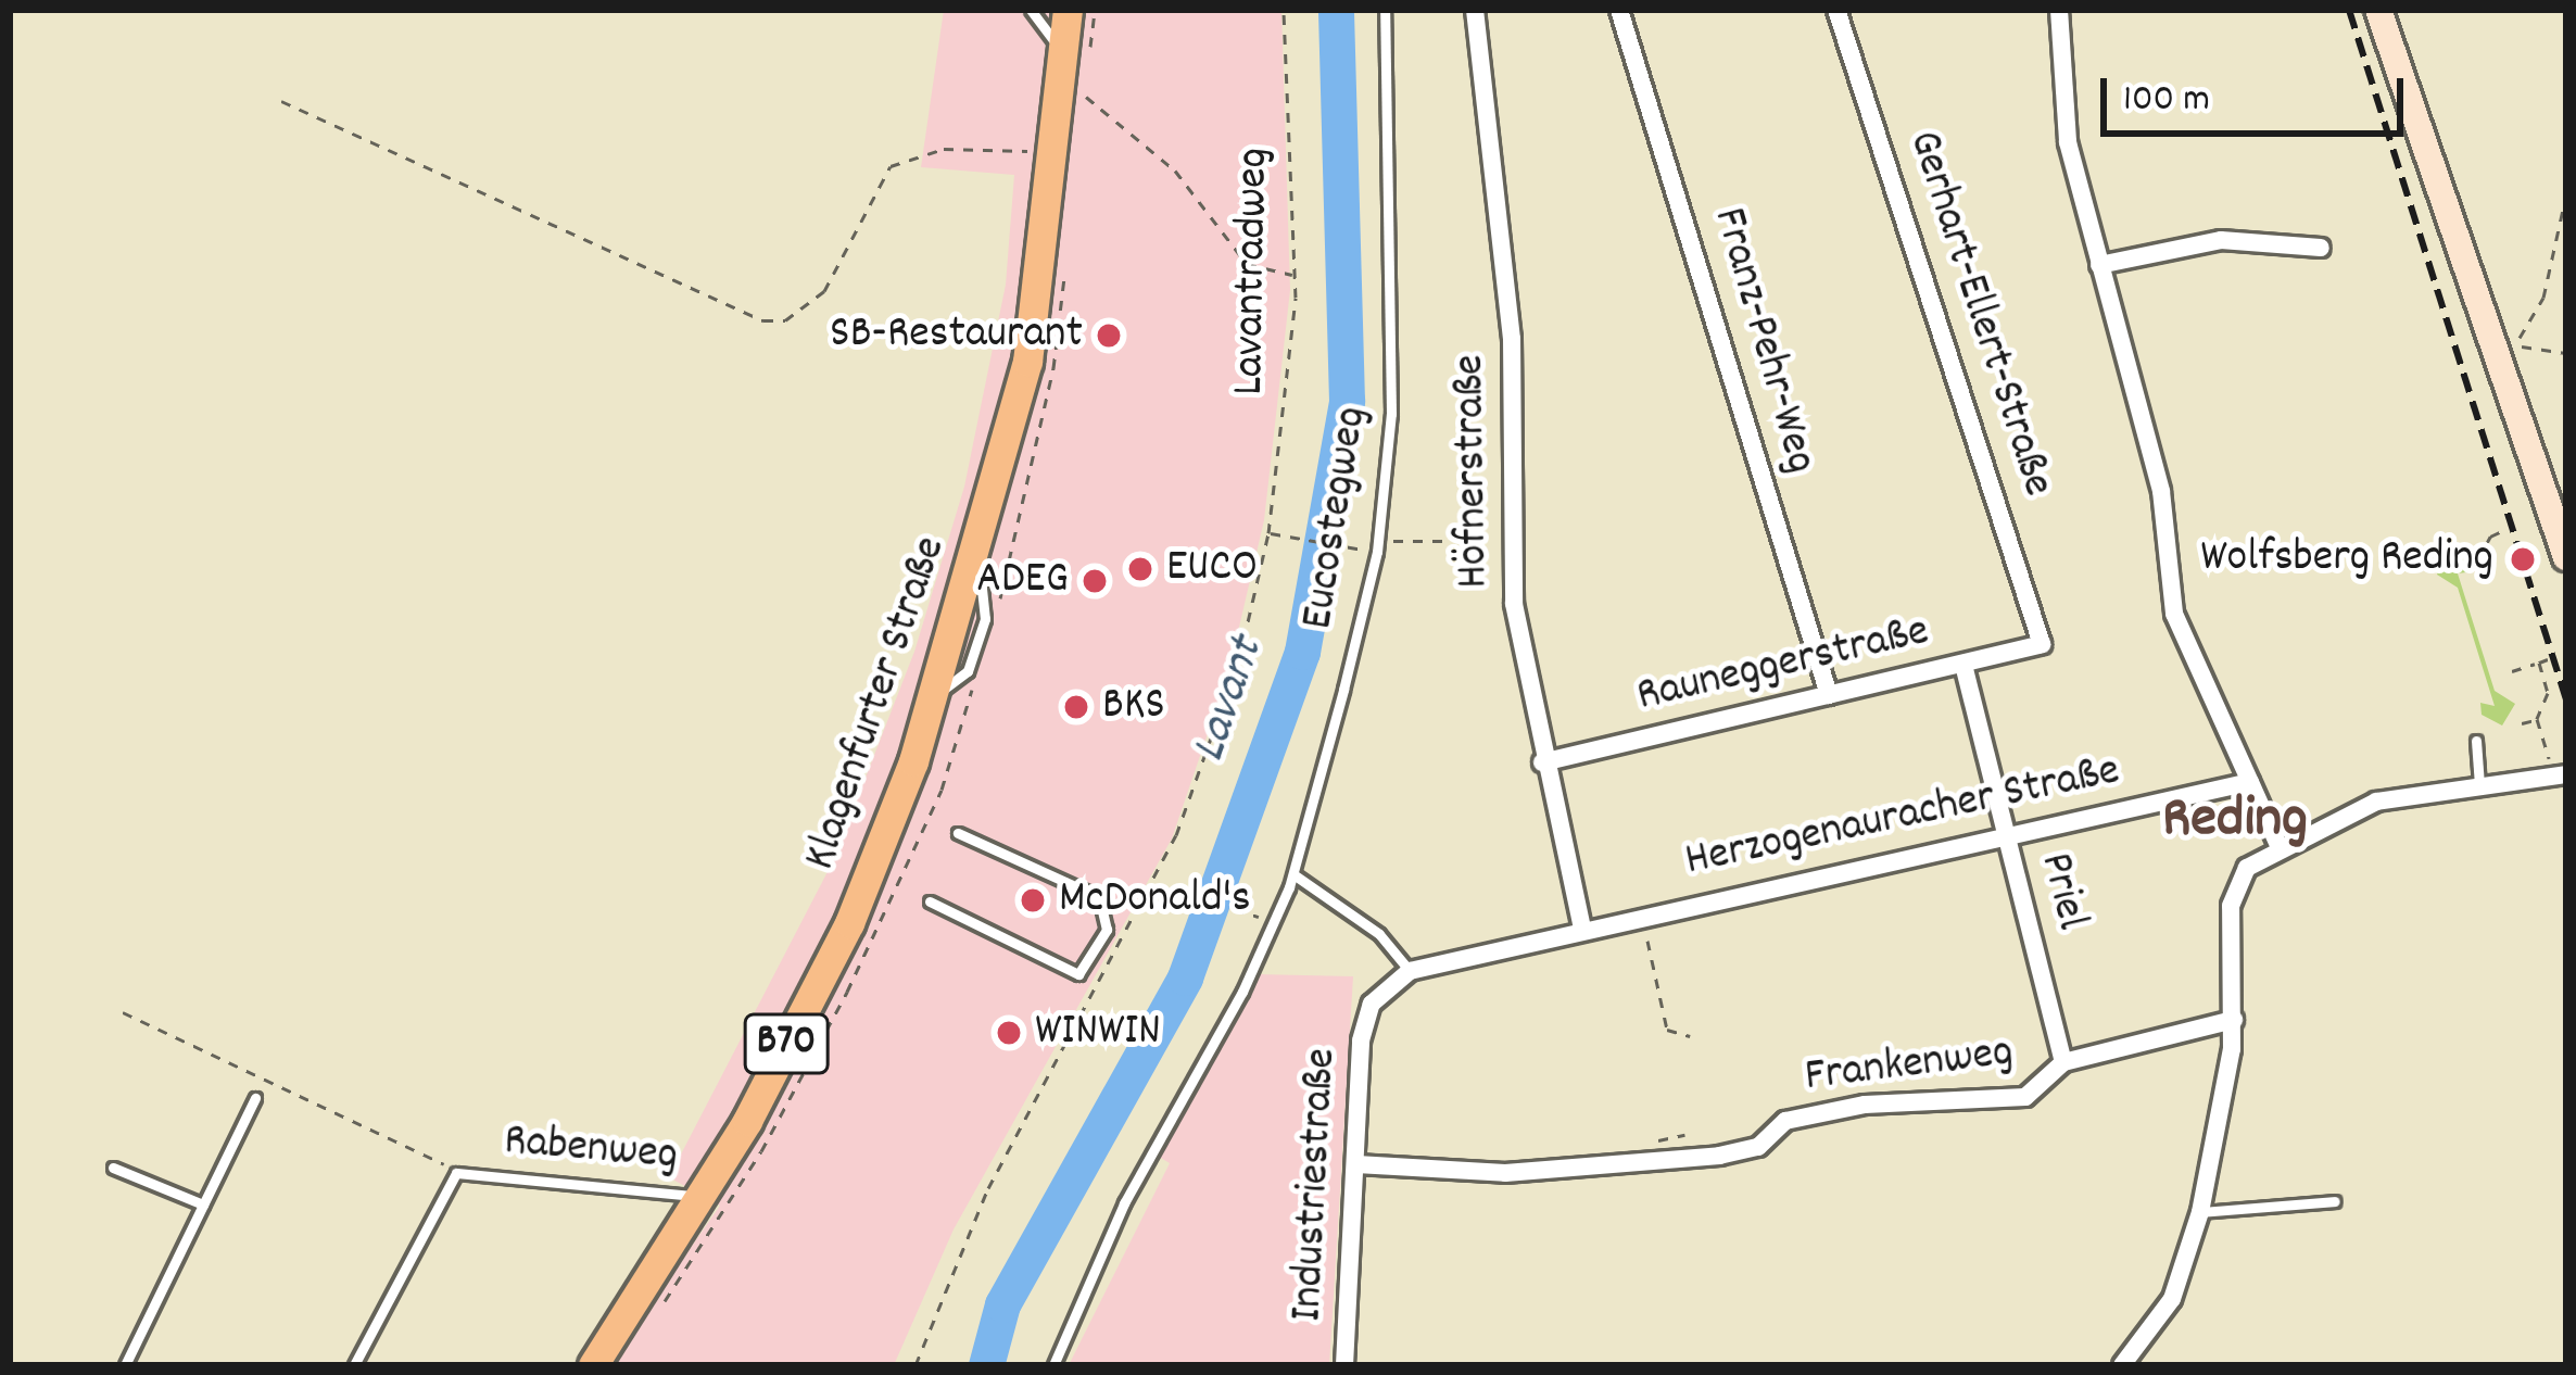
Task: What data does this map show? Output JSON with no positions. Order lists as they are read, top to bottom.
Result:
{
  "streets": {
    "main road": ["Klagenfurter Straße", "B70"],
    "street": [
      "Gerhart-Ellert-Straße",
      "Franz-Pehr-Weg",
      "Höfnerstraße",
      "Rauneggerstraße",
      "Herzogenauracher Straße",
      "Priel",
      "Frankenweg",
      "Industriestraße"
    ],
    "lane": ["Eucostegweg", "Rabenweg"],
    "path": ["Lavantradweg"]
  },
  "crossings": [
    ["Lavantradweg", "Eucostegweg"],
    ["Gerhart-Ellert-Straße", "Rauneggerstraße"],
    ["Franz-Pehr-Weg", "Rauneggerstraße"],
    ["Höfnerstraße", "Rauneggerstraße"],
    ["Höfnerstraße", "Herzogenauracher Straße"],
    ["Rauneggerstraße", "Priel"],
    ["Klagenfurter Straße", "Rabenweg"],
    ["Herzogenauracher Straße", "Priel"],
    ["Priel", "Frankenweg"],
    ["Frankenweg", "Industriestraße"]
  ],
  "districts": ["Reding"],
  "water": ["Lavant"],
  "places": [
    "SB-Restaurant",
    "Wolfsberg Reding",
    "EUCO",
    "ADEG",
    "BKS",
    "McDonald's",
    "WINWIN"
  ],
  "scale_bar": "100 m"
}
